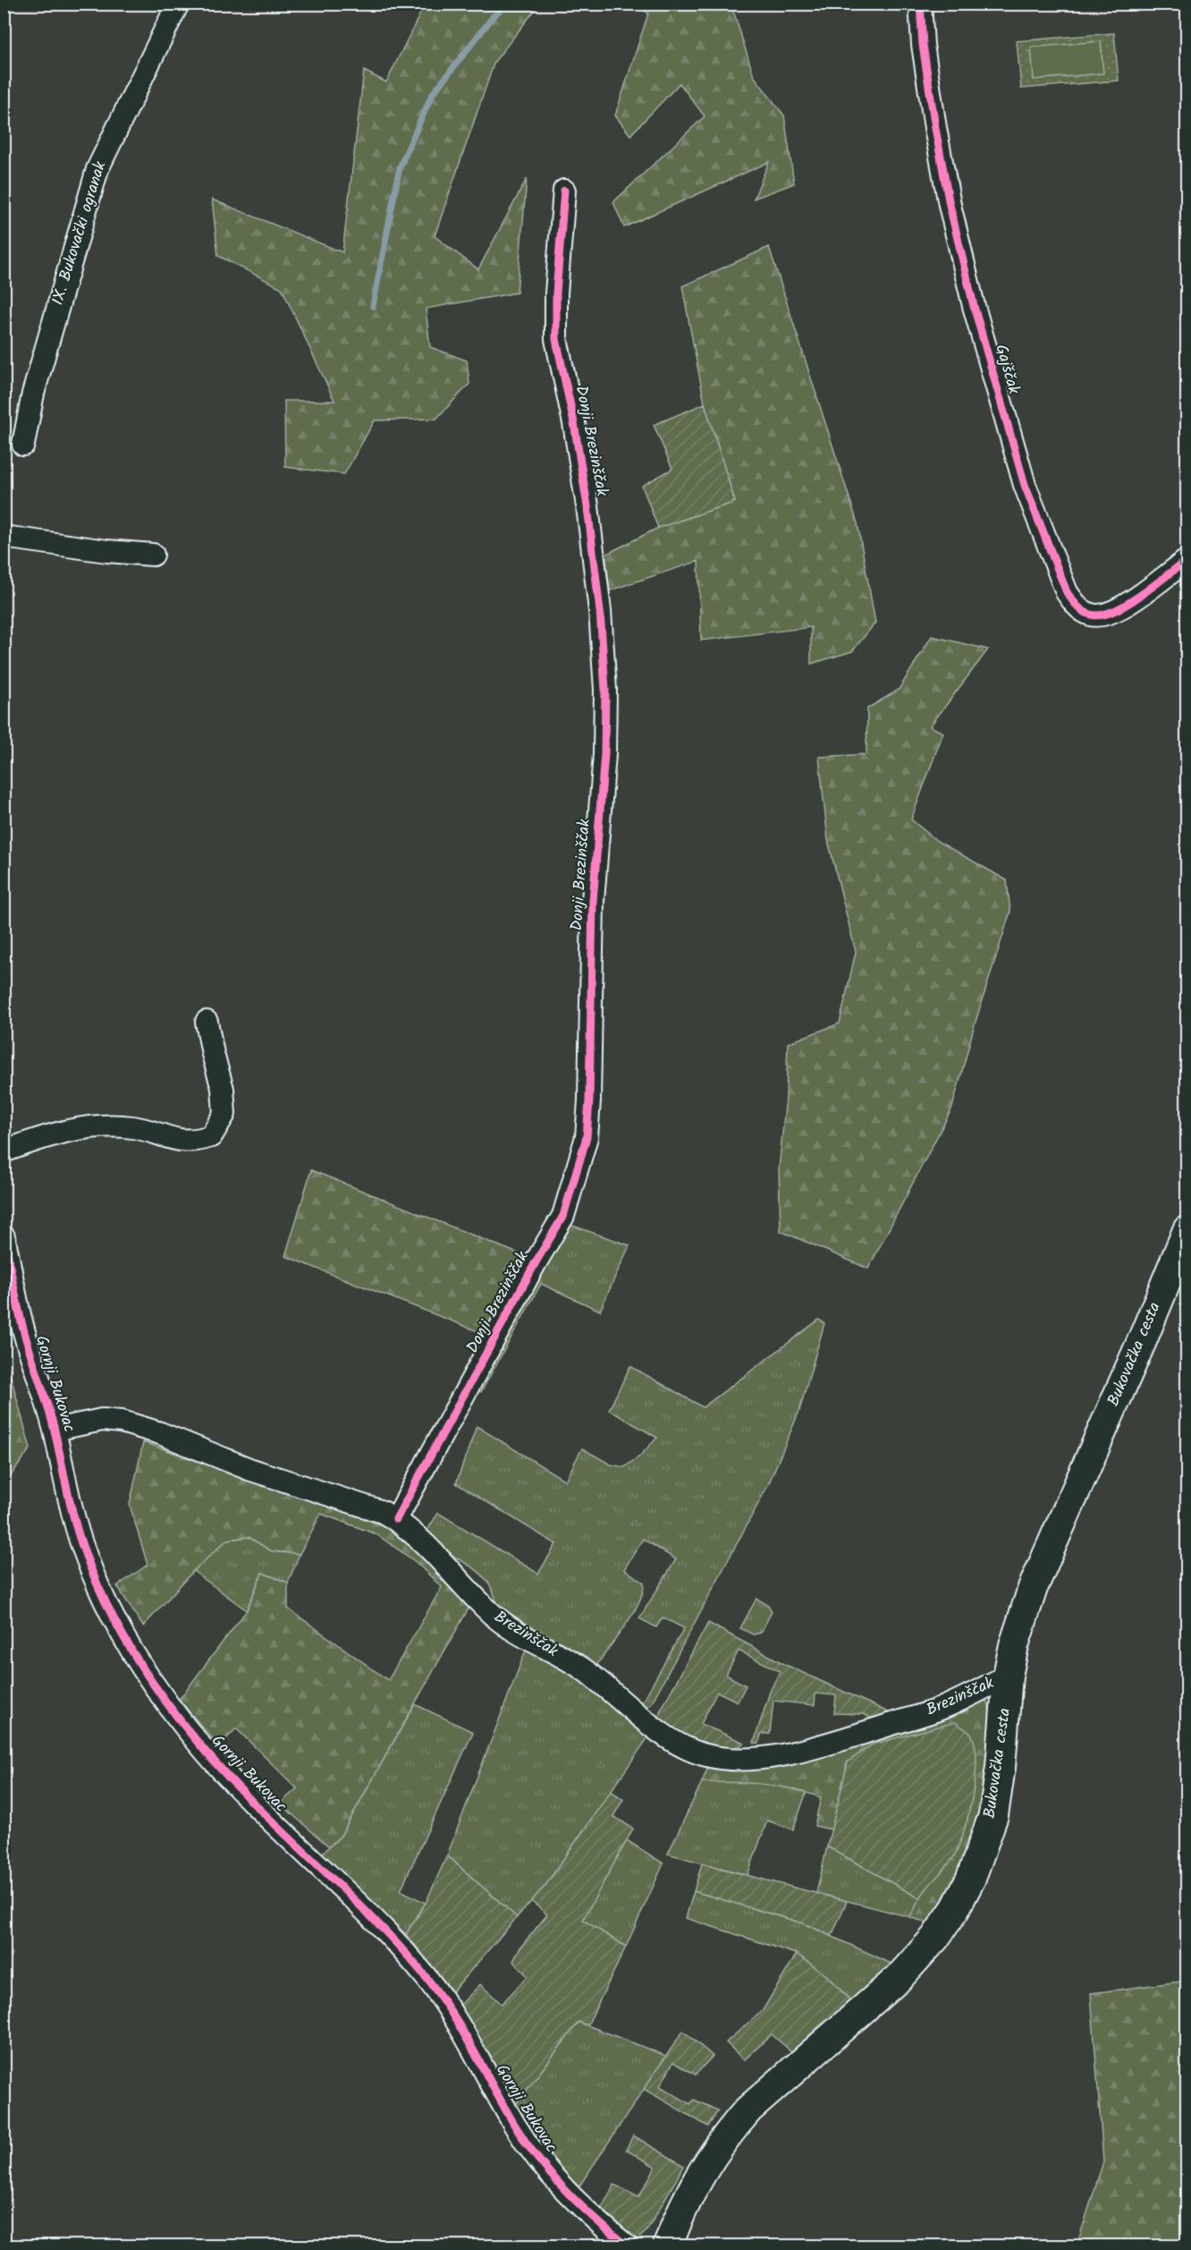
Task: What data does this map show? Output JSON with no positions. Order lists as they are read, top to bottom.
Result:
{
  "streets": {
    "main road": ["Bukovačka cesta"],
    "street": [
      "IX. Bukovački ogranak",
      "Gajščak",
      "Donji Brezinščak",
      "Gornji Bukovac",
      "Brezinščak"
    ]
  },
  "crossings": [
    ["Donji Brezinščak", "Brezinščak"],
    ["Bukovačka cesta", "Brezinščak"],
    ["Gornji Bukovac", "Brezinščak"]
  ]
}
